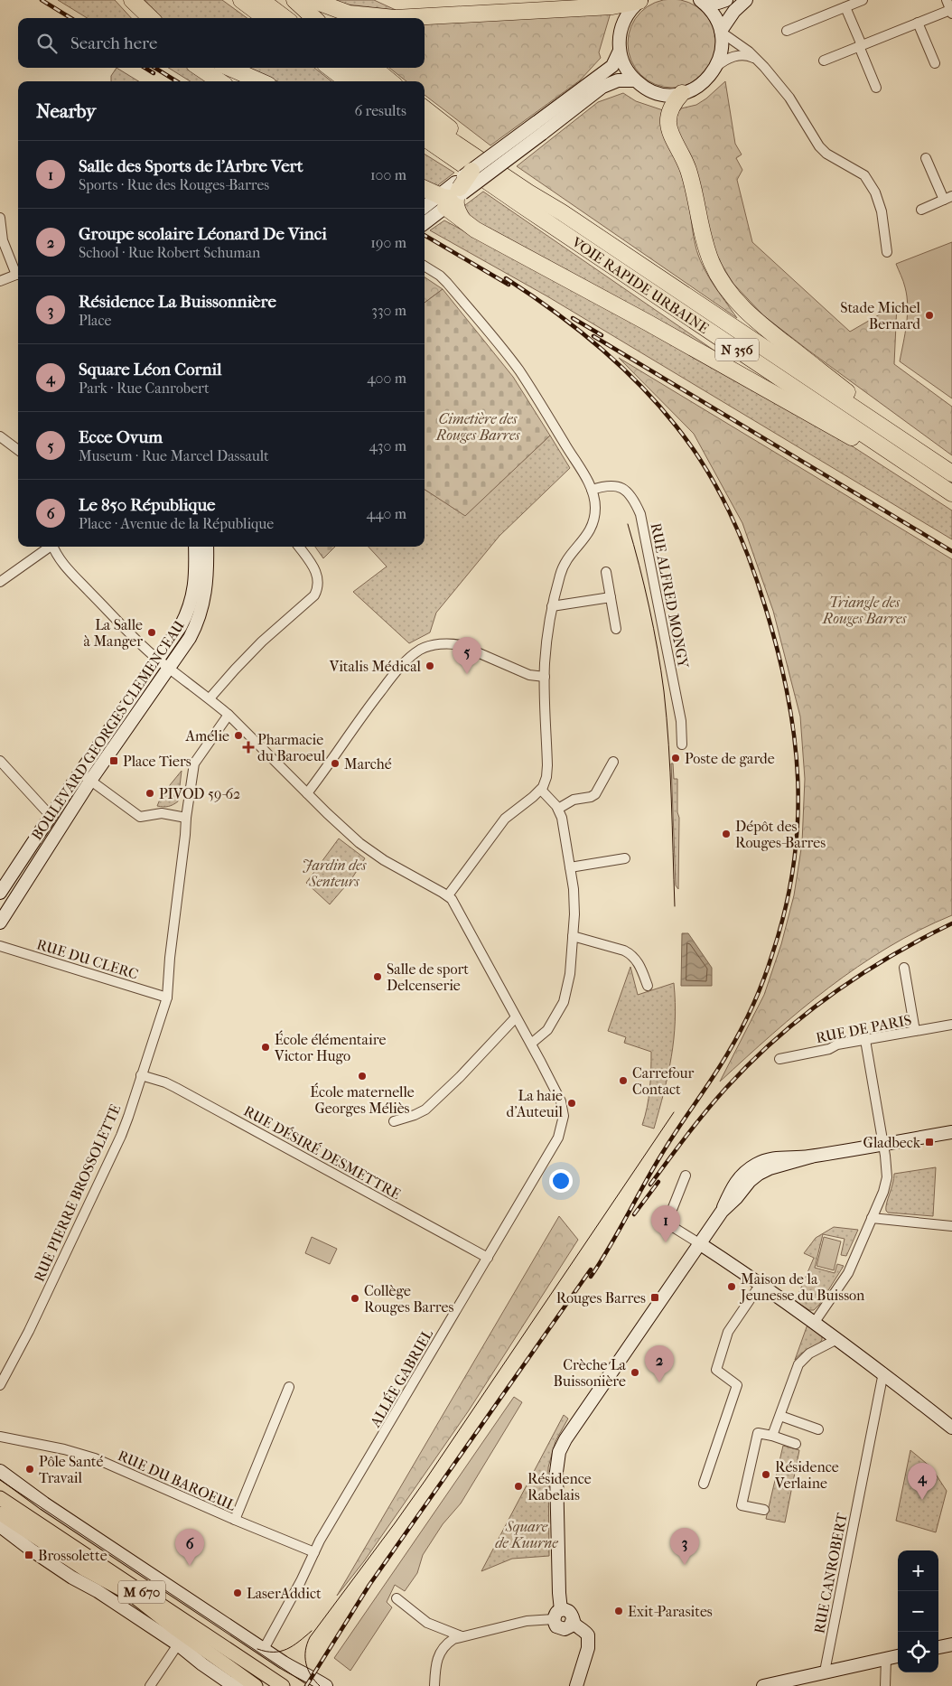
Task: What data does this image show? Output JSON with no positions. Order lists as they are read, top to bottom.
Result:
{
  "streets": {
    "highway": ["VOIE RAPIDE URBAINE", "N 356"],
    "main road": ["M 670"],
    "street": [
      "RUE ALFRED MONGY",
      "BOULEVARD GEORGES CLEMENCEAU",
      "RUE DU CLERC",
      "RUE DE PARIS",
      "RUE DÉSIRÉ DESMETTRE",
      "RUE PIERRE BROSSOLETTE",
      "ALLÉE GABRIEL",
      "RUE DU BAROEUL",
      "RUE CANROBERT"
    ]
  },
  "crossings": [
    ["RUE DU CLERC", "RUE PIERRE BROSSOLETTE"],
    ["RUE DÉSIRÉ DESMETTRE", "RUE PIERRE BROSSOLETTE"],
    ["RUE DÉSIRÉ DESMETTRE", "ALLÉE GABRIEL"],
    ["ALLÉE GABRIEL", "RUE DU BAROEUL"]
  ],
  "parks": [
    "Cimetière des Rouges Barres",
    "Triangle des Rouges Barres",
    "Jardin des Senteurs",
    "Square de Kuurne"
  ],
  "places": {
    "other": [
      "Stade Michel Bernard",
      "La Salle à Manger",
      "Vitalis Médical",
      "Amélie",
      "Poste de garde",
      "Marché",
      "PIVOD 59-62",
      "Dépôt des Rouges-Barres",
      "Salle de sport Delcenserie",
      "École élémentaire Victor Hugo",
      "École maternelle Georges Méliès",
      "Carrefour Contact",
      "La haie d'Auteuil",
      "Maison de la Jeunesse du Buisson",
      "Collège Rouges Barres",
      "Crèche La Buissonière",
      "Pôle Santé Travail",
      "Résidence Verlaine",
      "Résidence Rabelais",
      "LaserAddict",
      "Exit-Parasites"
    ],
    "health": ["Pharmacie du Baroeul"],
    "transit": [
      "Place Tiers",
      "Gladbeck",
      "Rouges Barres",
      "Brossolette"
    ]
  },
  "page": {
    "search": "Search here",
    "heading": ["Nearby", "6 results"],
    "list": [
      {
        "mark": "1",
        "name": "Salle des Sports de l'Arbre Vert",
        "note": "Sports · Rue des Rouges-Barres",
        "value": "100 m"
      },
      {
        "mark": "2",
        "name": "Groupe scolaire Léonard De Vinci",
        "note": "School · Rue Robert Schuman",
        "value": "190 m"
      },
      {
        "mark": "3",
        "name": "Résidence La Buissonnière",
        "note": "Place",
        "value": "330 m"
      },
      {
        "mark": "4",
        "name": "Square Léon Cornil",
        "note": "Park · Rue Canrobert",
        "value": "400 m"
      },
      {
        "mark": "5",
        "name": "Ecce Ovum",
        "note": "Museum · Rue Marcel Dassault",
        "value": "430 m"
      },
      {
        "mark": "6",
        "name": "Le 850 République",
        "note": "Place · Avenue de la République",
        "value": "440 m"
      }
    ],
    "pins": [
      "5",
      "1",
      "2",
      "4",
      "3",
      "6"
    ],
    "map_buttons": ["+", "−"]
  }
}
